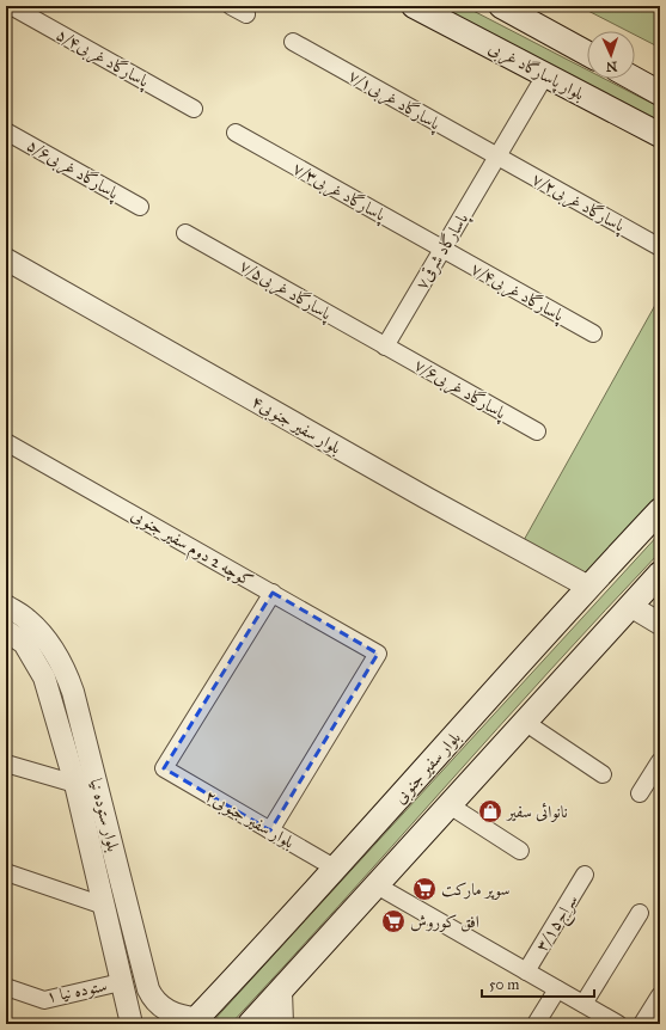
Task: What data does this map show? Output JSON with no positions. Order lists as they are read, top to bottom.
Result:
{
  "streets": {
    "main road": ["بلوار پاسارگاد غربی", "بلوار سفیر جنوبی"],
    "street": [
      "پاسارگاد غربی۵/۴",
      "پاسارگاد غربی۷/۱",
      "پاسارگاد غربی۵/۶",
      "پاسارگاد غربی۷/۳",
      "پاسارگاد غربی۷/۲",
      "پاسارگاد شرقی۷",
      "پاسارگاد غربی۷/۵",
      "پاسارگاد غربی۷/۴",
      "پاسارگاد غربی۷/۶",
      "بلوار سفیر جنوبی۴",
      "کوچه 2 دوم سفیر جنوبی",
      "بلوار ستوده نیا",
      "بلوار سفیر جنوبی۲",
      "سراج۳/۱۵",
      "ستوده نیا ۱"
    ]
  },
  "crossings": [
    ["بلوار پاسارگاد غربی", "پاسارگاد شرقی۷"],
    ["پاسارگاد غربی۷/۱", "پاسارگاد غربی۷/۲"],
    ["پاسارگاد غربی۷/۱", "پاسارگاد شرقی۷"],
    ["پاسارگاد غربی۷/۳", "پاسارگاد شرقی۷"],
    ["پاسارگاد غربی۷/۳", "پاسارگاد غربی۷/۴"],
    ["پاسارگاد غربی۷/۲", "پاسارگاد شرقی۷"],
    ["پاسارگاد شرقی۷", "پاسارگاد غربی۷/۵"],
    ["پاسارگاد شرقی۷", "پاسارگاد غربی۷/۴"],
    ["پاسارگاد شرقی۷", "پاسارگاد غربی۷/۶"],
    ["پاسارگاد غربی۷/۵", "پاسارگاد غربی۷/۶"],
    ["بلوار سفیر جنوبی۴", "بلوار سفیر جنوبی"],
    ["کوچه 2 دوم سفیر جنوبی", "بلوار سفیر جنوبی۲"],
    ["بلوار سفیر جنوبی", "بلوار ستوده نیا"],
    ["بلوار سفیر جنوبی", "بلوار سفیر جنوبی۲"],
    ["بلوار ستوده نیا", "ستوده نیا ۱"]
  ],
  "places": {
    "shop": ["نانوائی سفیر"],
    "supermarket": ["سوپر مارکت", "افق کوروش"]
  },
  "scale_bar": "50 m",
  "north": "bottom"
}
